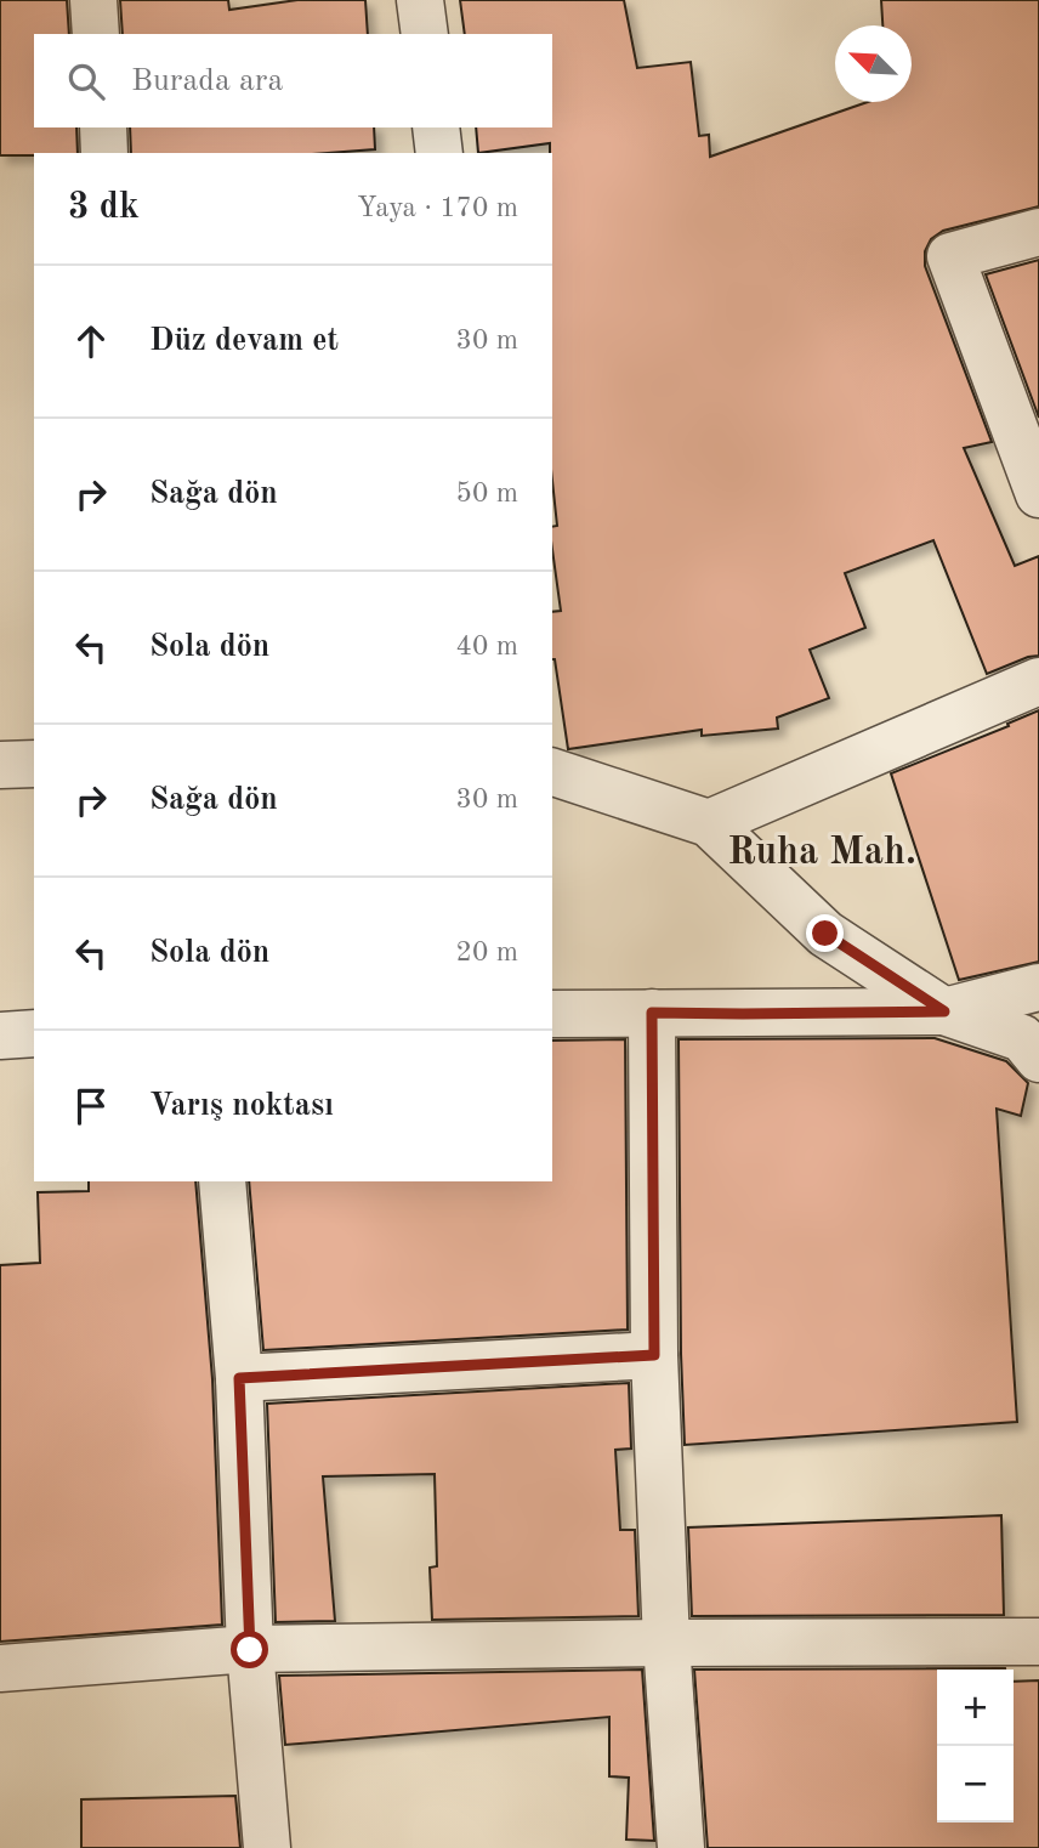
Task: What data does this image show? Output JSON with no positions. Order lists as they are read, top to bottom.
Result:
{
  "districts": ["Ruha Mah."],
  "north": "top left",
  "page": {
    "search": "Burada ara",
    "heading": ["3 dk", "Yaya · 170 m"],
    "list": [
      ["Düz devam et", "30 m"],
      ["Sağa dön", "50 m"],
      ["Sola dön", "40 m"],
      ["Sağa dön", "30 m"],
      ["Sola dön", "20 m"],
      "Varış noktası"
    ],
    "map_buttons": ["+", "−"]
  }
}
